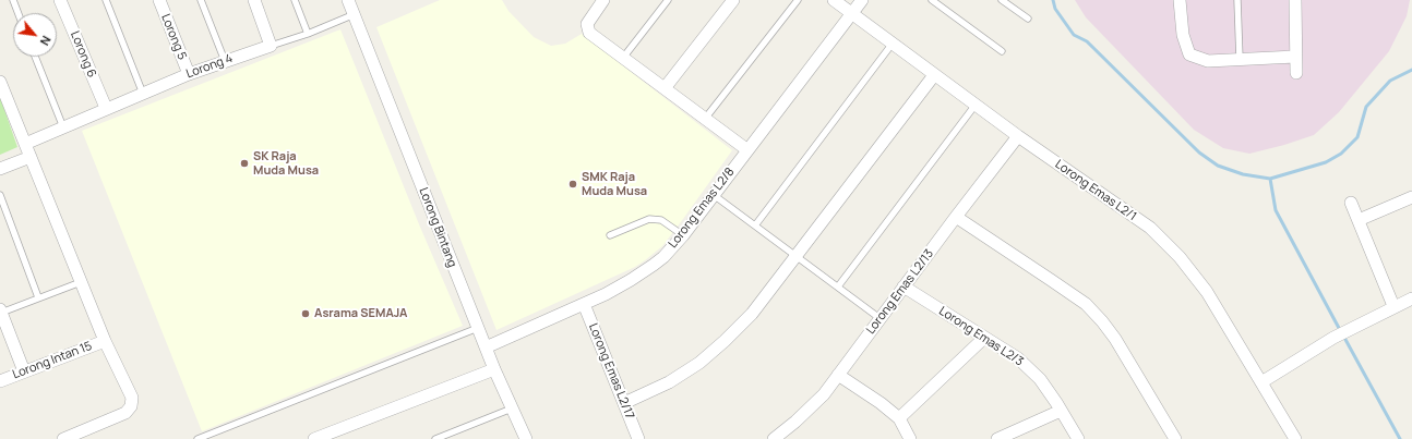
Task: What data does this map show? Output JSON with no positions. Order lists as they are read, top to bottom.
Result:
{
  "streets": {
    "street": [
      "Lorong 5",
      "Lorong 6",
      "Lorong 4",
      "Lorong Emas L2/1",
      "Lorong Emas L2/8",
      "Lorong Bintang",
      "Lorong Emas L2/13",
      "Lorong Emas L2/3",
      "Lorong Intan 15",
      "Lorong Emas L2/17"
    ]
  },
  "crossings": [
    ["Lorong 5", "Lorong 4"],
    ["Lorong 6", "Lorong 4"],
    ["Lorong Emas L2/1", "Lorong Emas L2/8"],
    ["Lorong Emas L2/1", "Lorong Emas L2/13"],
    ["Lorong Emas L2/8", "Lorong Bintang"],
    ["Lorong Emas L2/8", "Lorong Emas L2/17"],
    ["Lorong Emas L2/13", "Lorong Emas L2/3"]
  ],
  "places": ["SK Raja Muda Musa", "SMK Raja Muda Musa", "Asrama SEMAJA"],
  "north": "bottom right"
}
